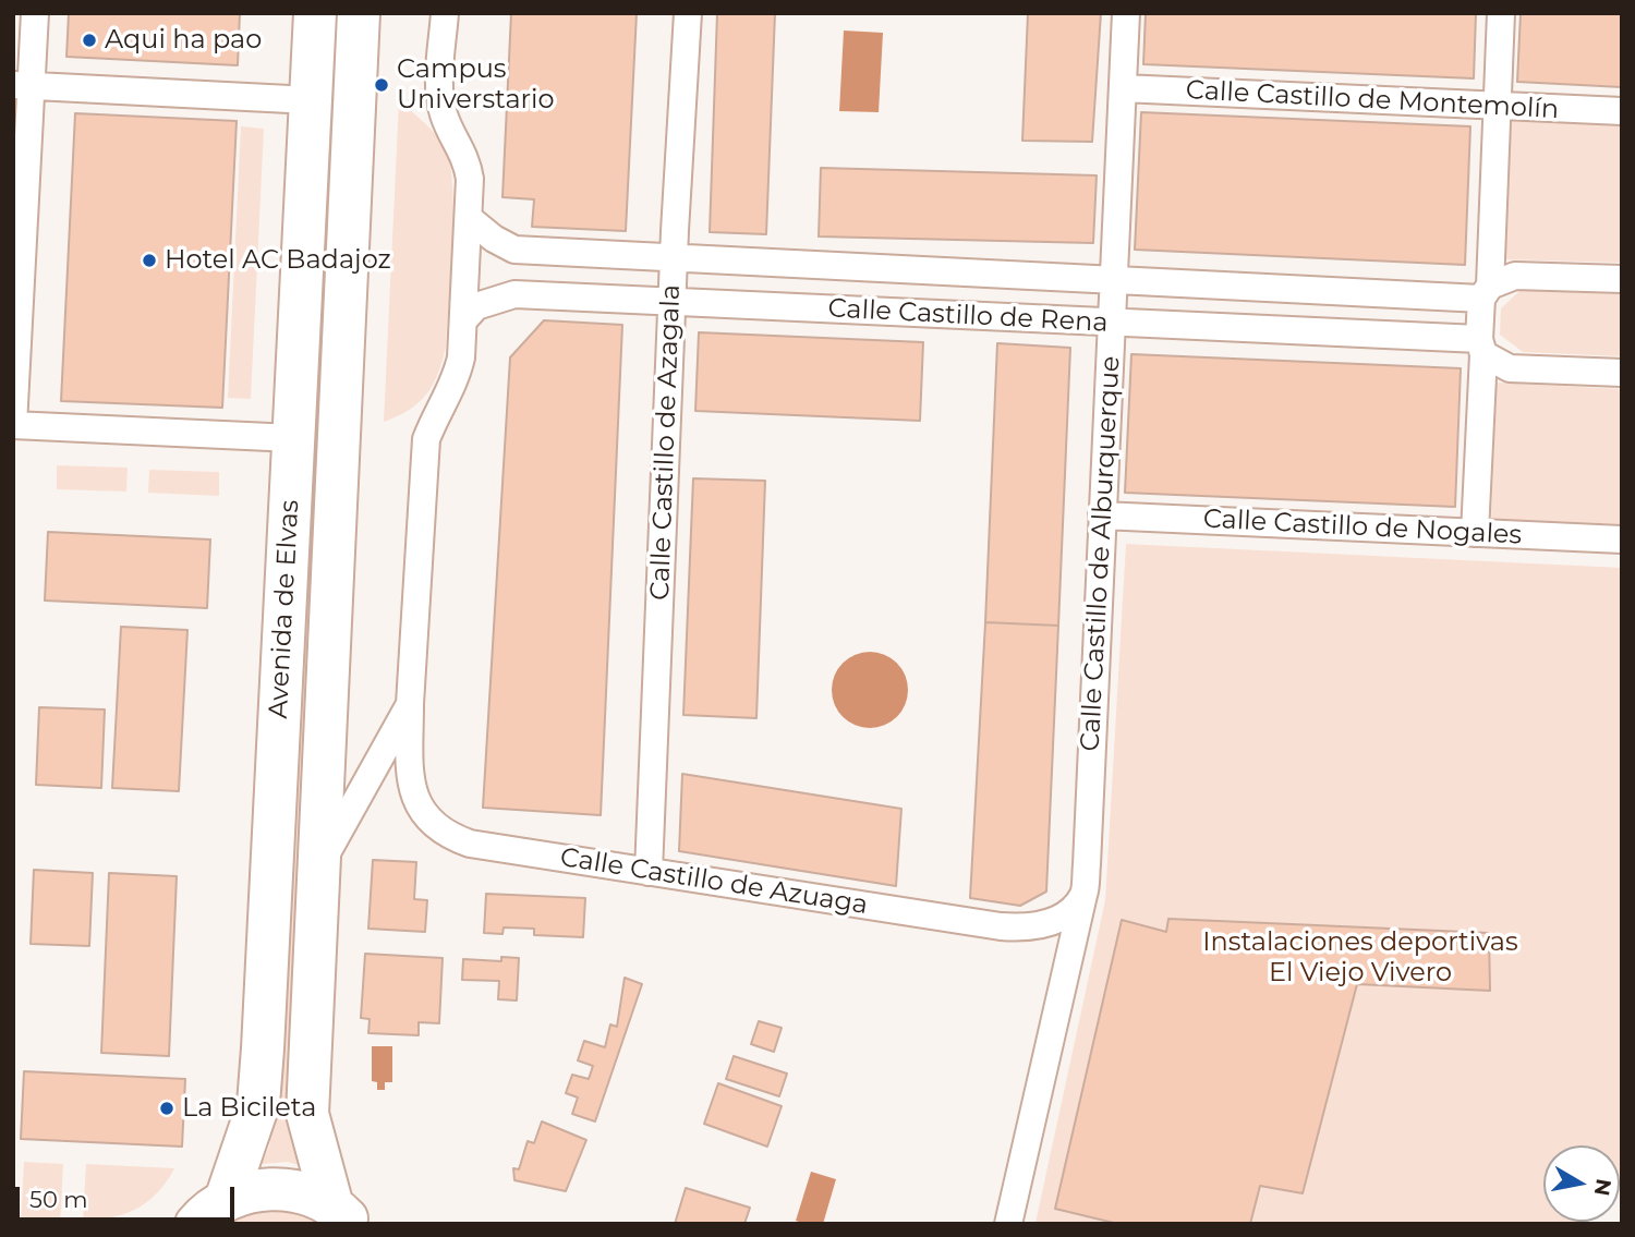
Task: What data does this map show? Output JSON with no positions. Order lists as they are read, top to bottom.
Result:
{
  "streets": {
    "highway": ["Avenida de Elvas"],
    "street": [
      "Calle Castillo de Montemolín",
      "Calle Castillo de Rena",
      "Calle Castillo de Azagala",
      "Calle Castillo de Nogales",
      "Calle Castillo de Alburquerque",
      "Calle Castillo de Azuaga"
    ]
  },
  "crossings": [
    ["Calle Castillo de Montemolín", "Calle Castillo de Alburquerque"],
    ["Calle Castillo de Rena", "Calle Castillo de Azagala"],
    ["Calle Castillo de Rena", "Calle Castillo de Alburquerque"],
    ["Calle Castillo de Rena", "Avenida de Elvas"],
    ["Calle Castillo de Azagala", "Calle Castillo de Azuaga"],
    ["Calle Castillo de Nogales", "Calle Castillo de Alburquerque"],
    ["Calle Castillo de Alburquerque", "Calle Castillo de Azuaga"],
    ["Avenida de Elvas", "Calle Castillo de Azuaga"]
  ],
  "parks": ["Instalaciones deportivas El Viejo Vivero"],
  "places": [
    "Aqui ha pao",
    "Campus Universtario",
    "Hotel AC Badajoz",
    "La Bicileta"
  ],
  "scale_bar": "50 m",
  "north": "right"
}
